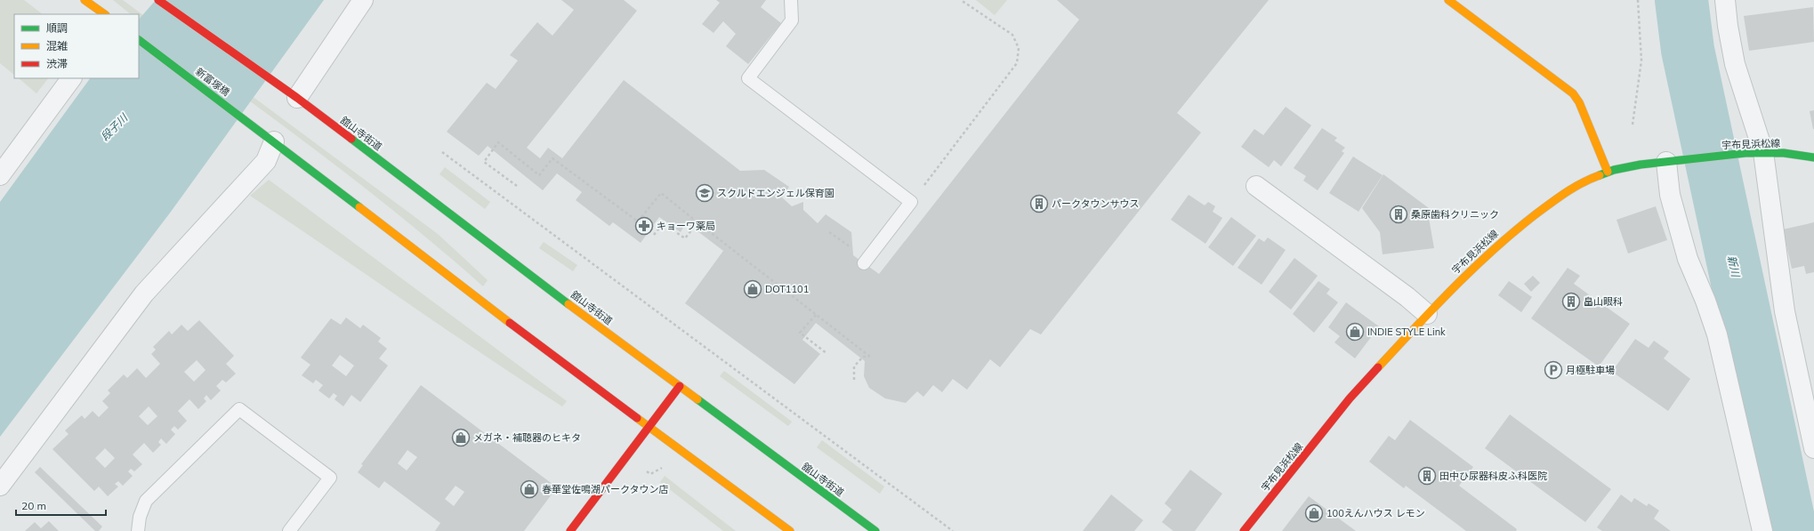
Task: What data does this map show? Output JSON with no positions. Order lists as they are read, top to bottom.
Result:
{
  "streets": {
    "street": ["新富塚橋", "舘山寺街道", "宇布見浜松線"]
  },
  "water": ["段子川", "新川"],
  "places": {
    "school or university": ["スクルドエンジェル保育園"],
    "building": [
      "パークタウンサウス",
      "桑原歯科クリニック",
      "畠山眼科",
      "田中ひ尿器科皮ふ科医院"
    ],
    "pharmacy": ["キョーワ薬局"],
    "shop": [
      "DOT1101",
      "INDIE STYLE Link",
      "メガネ・補聴器のヒキタ",
      "春華堂佐鳴湖パークタウン店",
      "100えんハウス レモン"
    ],
    "parking": ["月極駐車場"]
  },
  "legend": ["順調", "混雑", "渋滞"],
  "scale_bar": "20 m"
}
